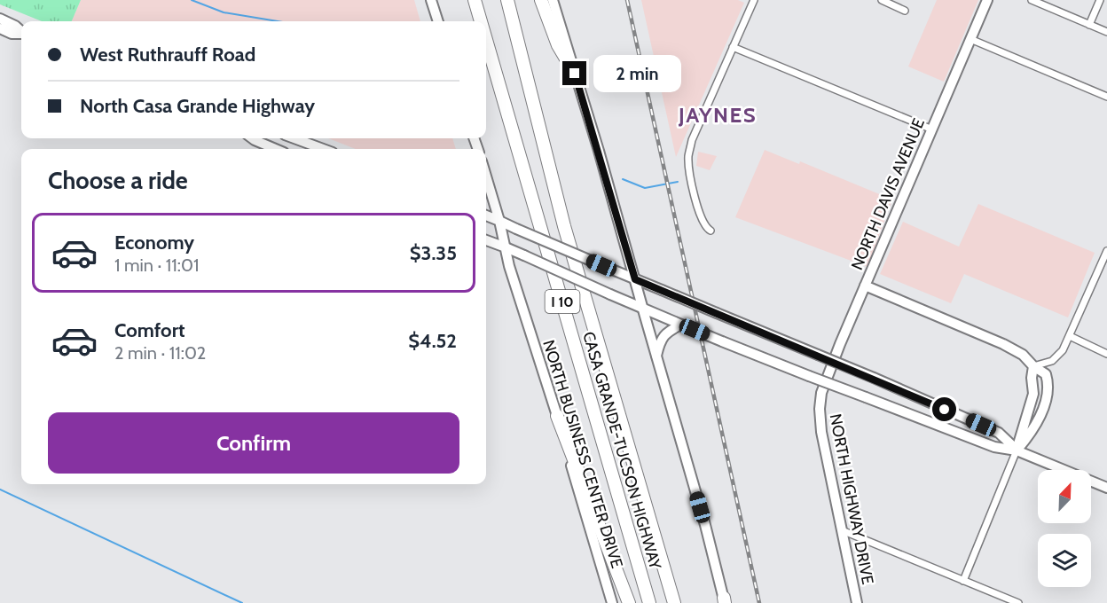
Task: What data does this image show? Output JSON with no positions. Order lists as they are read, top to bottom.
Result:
{
  "streets": {
    "highway": ["I 10", "CASA GRANDE-TUCSON HIGHWAY"],
    "main road": ["NORTH DAVIS AVENUE", "NORTH BUSINESS CENTER DRIVE", "NORTH HIGHWAY DRIVE"]
  },
  "crossings": [
    ["NORTH DAVIS AVENUE", "NORTH HIGHWAY DRIVE"]
  ],
  "districts": ["JAYNES"],
  "north": "top right",
  "page": {
    "banner": ["West Ruthrauff Road", "North Casa Grande Highway"],
    "bubble": "2 min",
    "heading": "Choose a ride",
    "list": [
      {
        "name": "Economy",
        "note": "1 min · 11:01",
        "value": "$3.35"
      },
      {
        "name": "Comfort",
        "note": "2 min · 11:02",
        "value": "$4.52"
      }
    ],
    "buttons": "Confirm"
  }
}
